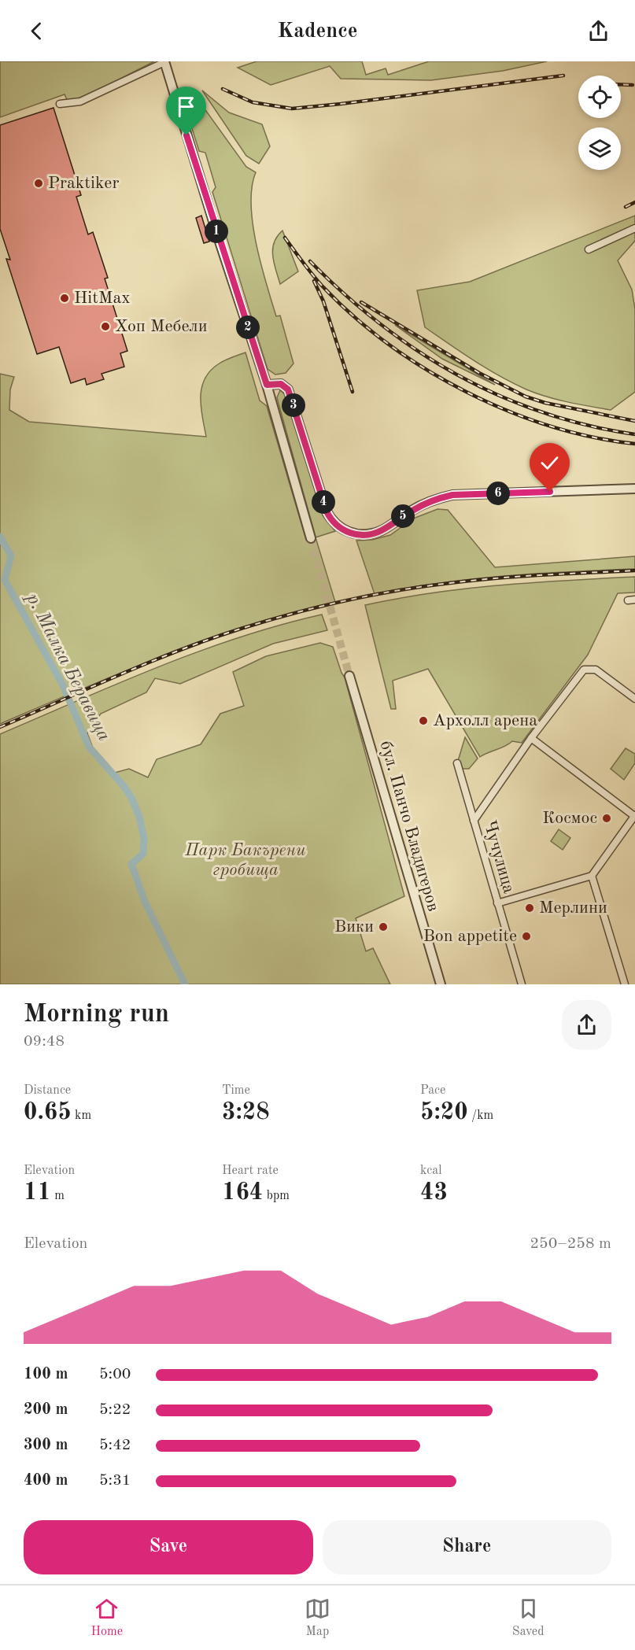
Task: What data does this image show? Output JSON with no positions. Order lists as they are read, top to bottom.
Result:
{
  "streets": {
    "street": ["бул. Панчо Владигеров", "Чучулица"]
  },
  "water": ["р. Малка Беравица"],
  "parks": ["Парк Бакърени гробища"],
  "places": [
    "Praktiker",
    "HitMax",
    "Хоп Мебели",
    "Архолл арена",
    "Космос",
    "Мерлини",
    "Вики",
    "Bon appetite"
  ],
  "page": {
    "header": "Kadence",
    "pins": [
      "1",
      "2",
      "3",
      "6",
      "4",
      "5"
    ],
    "heading": ["Morning run", "09:48"],
    "stats": [
      ["Distance", "0.65 km"],
      ["Time", "3:28"],
      ["Pace", "5:20 /km"],
      ["Elevation", "11 m"],
      ["Heart rate", "164 bpm"],
      ["kcal", "43"]
    ],
    "chart": ["Elevation", "250–258 m"],
    "list": [
      {
        "name": "100 m",
        "note": "5:00"
      },
      {
        "name": "200 m",
        "note": "5:22"
      },
      {
        "name": "300 m",
        "note": "5:42"
      },
      {
        "name": "400 m",
        "note": "5:31"
      }
    ],
    "buttons": ["Save", "Share"],
    "tabs": ["Home", "Map", "Saved"]
  }
}
